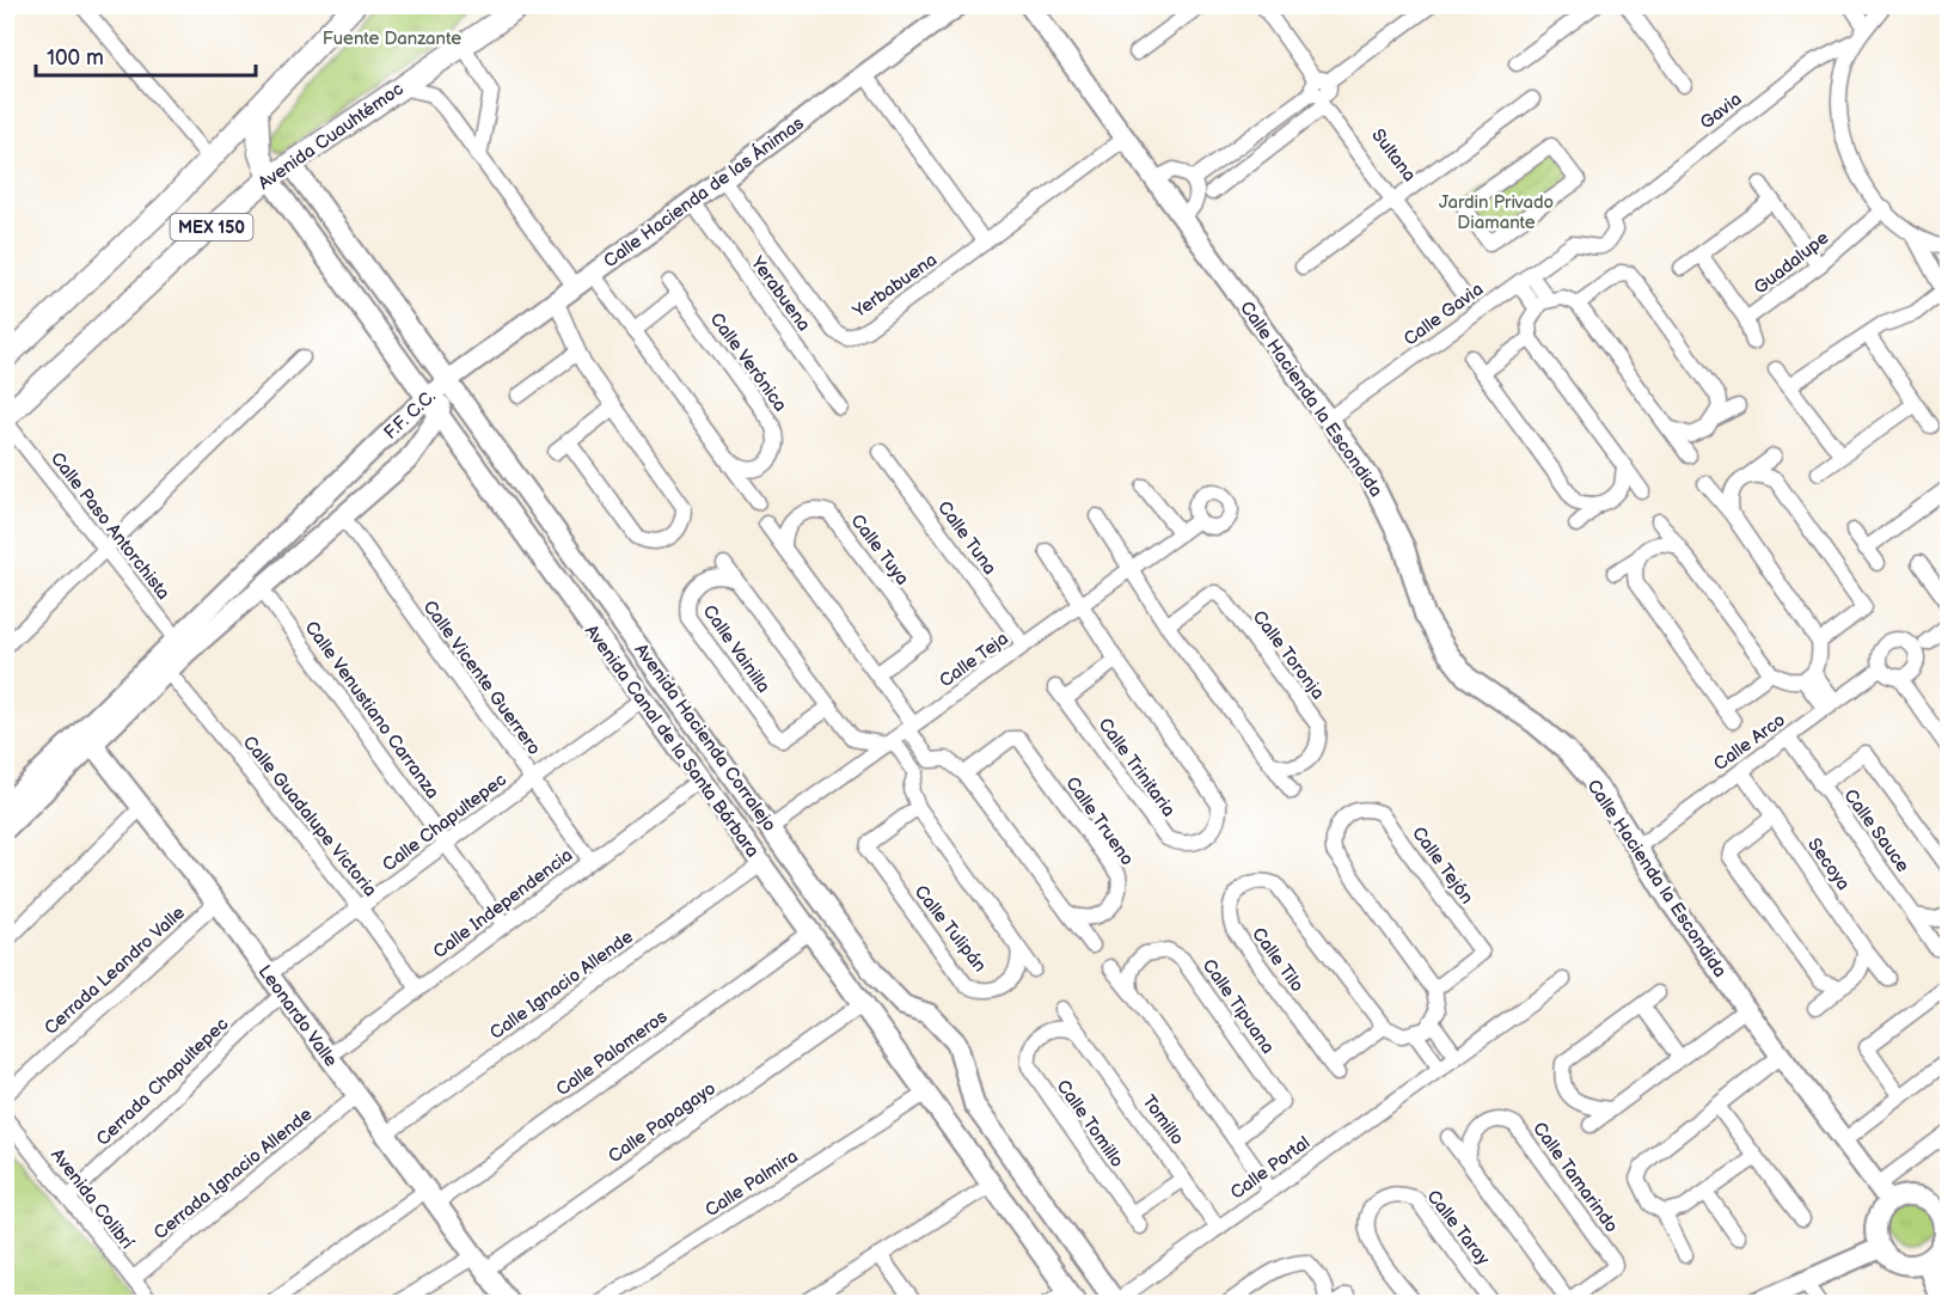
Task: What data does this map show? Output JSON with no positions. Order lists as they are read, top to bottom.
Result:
{
  "streets": {
    "main road": [
      "Avenida Cuauhtémoc",
      "Calle Hacienda de las Ánimas",
      "MEX 150",
      "Calle Hacienda la Escondida",
      "F.F. C.C.",
      "Avenida Hacienda Corralejo",
      "Avenida Canal de la Santa Bárbara",
      "Leonardo Valle"
    ],
    "street": [
      "Gavia",
      "Sultana",
      "Guadalupe",
      "Yerbabuena",
      "Yerabuena",
      "Calle Gavia",
      "Calle Verónica",
      "Calle Paso Antorchista",
      "Calle Tuna",
      "Calle Tuya",
      "Calle Vainilla",
      "Calle Toronja",
      "Calle Teja",
      "Calle Vicente Guerrero",
      "Calle Venustiano Carranza",
      "Calle Arco",
      "Calle Trinitaria",
      "Calle Guadalupe Victoria",
      "Calle Trueno",
      "Calle Chapultepec",
      "Calle Sauce",
      "Secoya",
      "Calle Tejón",
      "Calle Independencia",
      "Calle Tulipán",
      "Calle Tilo",
      "Cerrada Leandro Valle",
      "Calle Ignacio Allende",
      "Calle Tipuana",
      "Calle Palomeros",
      "Cerrada Chapultepec",
      "Tomillo",
      "Calle Papagayo",
      "Calle Tomillo",
      "Calle Portal",
      "Cerrada Ignacio Allende",
      "Calle Tamarindo",
      "Calle Palmira",
      "Avenida Colibrí",
      "Calle Taray"
    ]
  },
  "crossings": [
    ["Gavia", "Calle Gavia"],
    ["Avenida Cuauhtémoc", "Calle Paso Antorchista"],
    ["Avenida Cuauhtémoc", "Avenida Hacienda Corralejo"],
    ["Avenida Cuauhtémoc", "Avenida Canal de la Santa Bárbara"],
    ["Sultana", "Calle Gavia"],
    ["Calle Hacienda de las Ánimas", "Yerbabuena"],
    ["Calle Hacienda de las Ánimas", "Yerabuena"],
    ["Calle Hacienda de las Ánimas", "F.F. C.C."],
    ["Calle Hacienda de las Ánimas", "Avenida Hacienda Corralejo"],
    ["Yerbabuena", "Calle Hacienda la Escondida"],
    ["Calle Gavia", "Calle Hacienda la Escondida"],
    ["Calle Hacienda la Escondida", "Calle Arco"],
    ["F.F. C.C.", "Calle Paso Antorchista"],
    ["F.F. C.C.", "Calle Vicente Guerrero"],
    ["F.F. C.C.", "Calle Venustiano Carranza"],
    ["F.F. C.C.", "Avenida Hacienda Corralejo"],
    ["F.F. C.C.", "Avenida Canal de la Santa Bárbara"],
    ["F.F. C.C.", "Calle Guadalupe Victoria"],
    ["F.F. C.C.", "Leonardo Valle"],
    ["Calle Tuna", "Calle Teja"],
    ["Calle Teja", "Avenida Hacienda Corralejo"],
    ["Calle Teja", "Calle Trinitaria"],
    ["Calle Vicente Guerrero", "Calle Chapultepec"],
    ["Calle Vicente Guerrero", "Calle Independencia"],
    ["Calle Venustiano Carranza", "Calle Chapultepec"],
    ["Calle Venustiano Carranza", "Calle Independencia"],
    ["Avenida Hacienda Corralejo", "Calle Portal"],
    ["Avenida Canal de la Santa Bárbara", "Calle Chapultepec"],
    ["Avenida Canal de la Santa Bárbara", "Calle Independencia"],
    ["Avenida Canal de la Santa Bárbara", "Calle Ignacio Allende"],
    ["Avenida Canal de la Santa Bárbara", "Calle Palomeros"],
    ["Avenida Canal de la Santa Bárbara", "Calle Papagayo"],
    ["Avenida Canal de la Santa Bárbara", "Calle Palmira"],
    ["Calle Arco", "Calle Sauce"],
    ["Calle Arco", "Secoya"],
    ["Calle Guadalupe Victoria", "Calle Chapultepec"],
    ["Calle Guadalupe Victoria", "Calle Independencia"],
    ["Calle Chapultepec", "Leonardo Valle"],
    ["Calle Independencia", "Leonardo Valle"],
    ["Cerrada Leandro Valle", "Leonardo Valle"],
    ["Calle Ignacio Allende", "Leonardo Valle"],
    ["Leonardo Valle", "Calle Palomeros"],
    ["Leonardo Valle", "Cerrada Chapultepec"],
    ["Leonardo Valle", "Calle Papagayo"],
    ["Leonardo Valle", "Cerrada Ignacio Allende"],
    ["Cerrada Chapultepec", "Avenida Colibrí"],
    ["Tomillo", "Calle Tomillo"],
    ["Tomillo", "Calle Portal"],
    ["Cerrada Ignacio Allende", "Avenida Colibrí"]
  ],
  "parks": ["Fuente Danzante", "Jardin Privado Diamante"],
  "scale_bar": "100 m"
}
